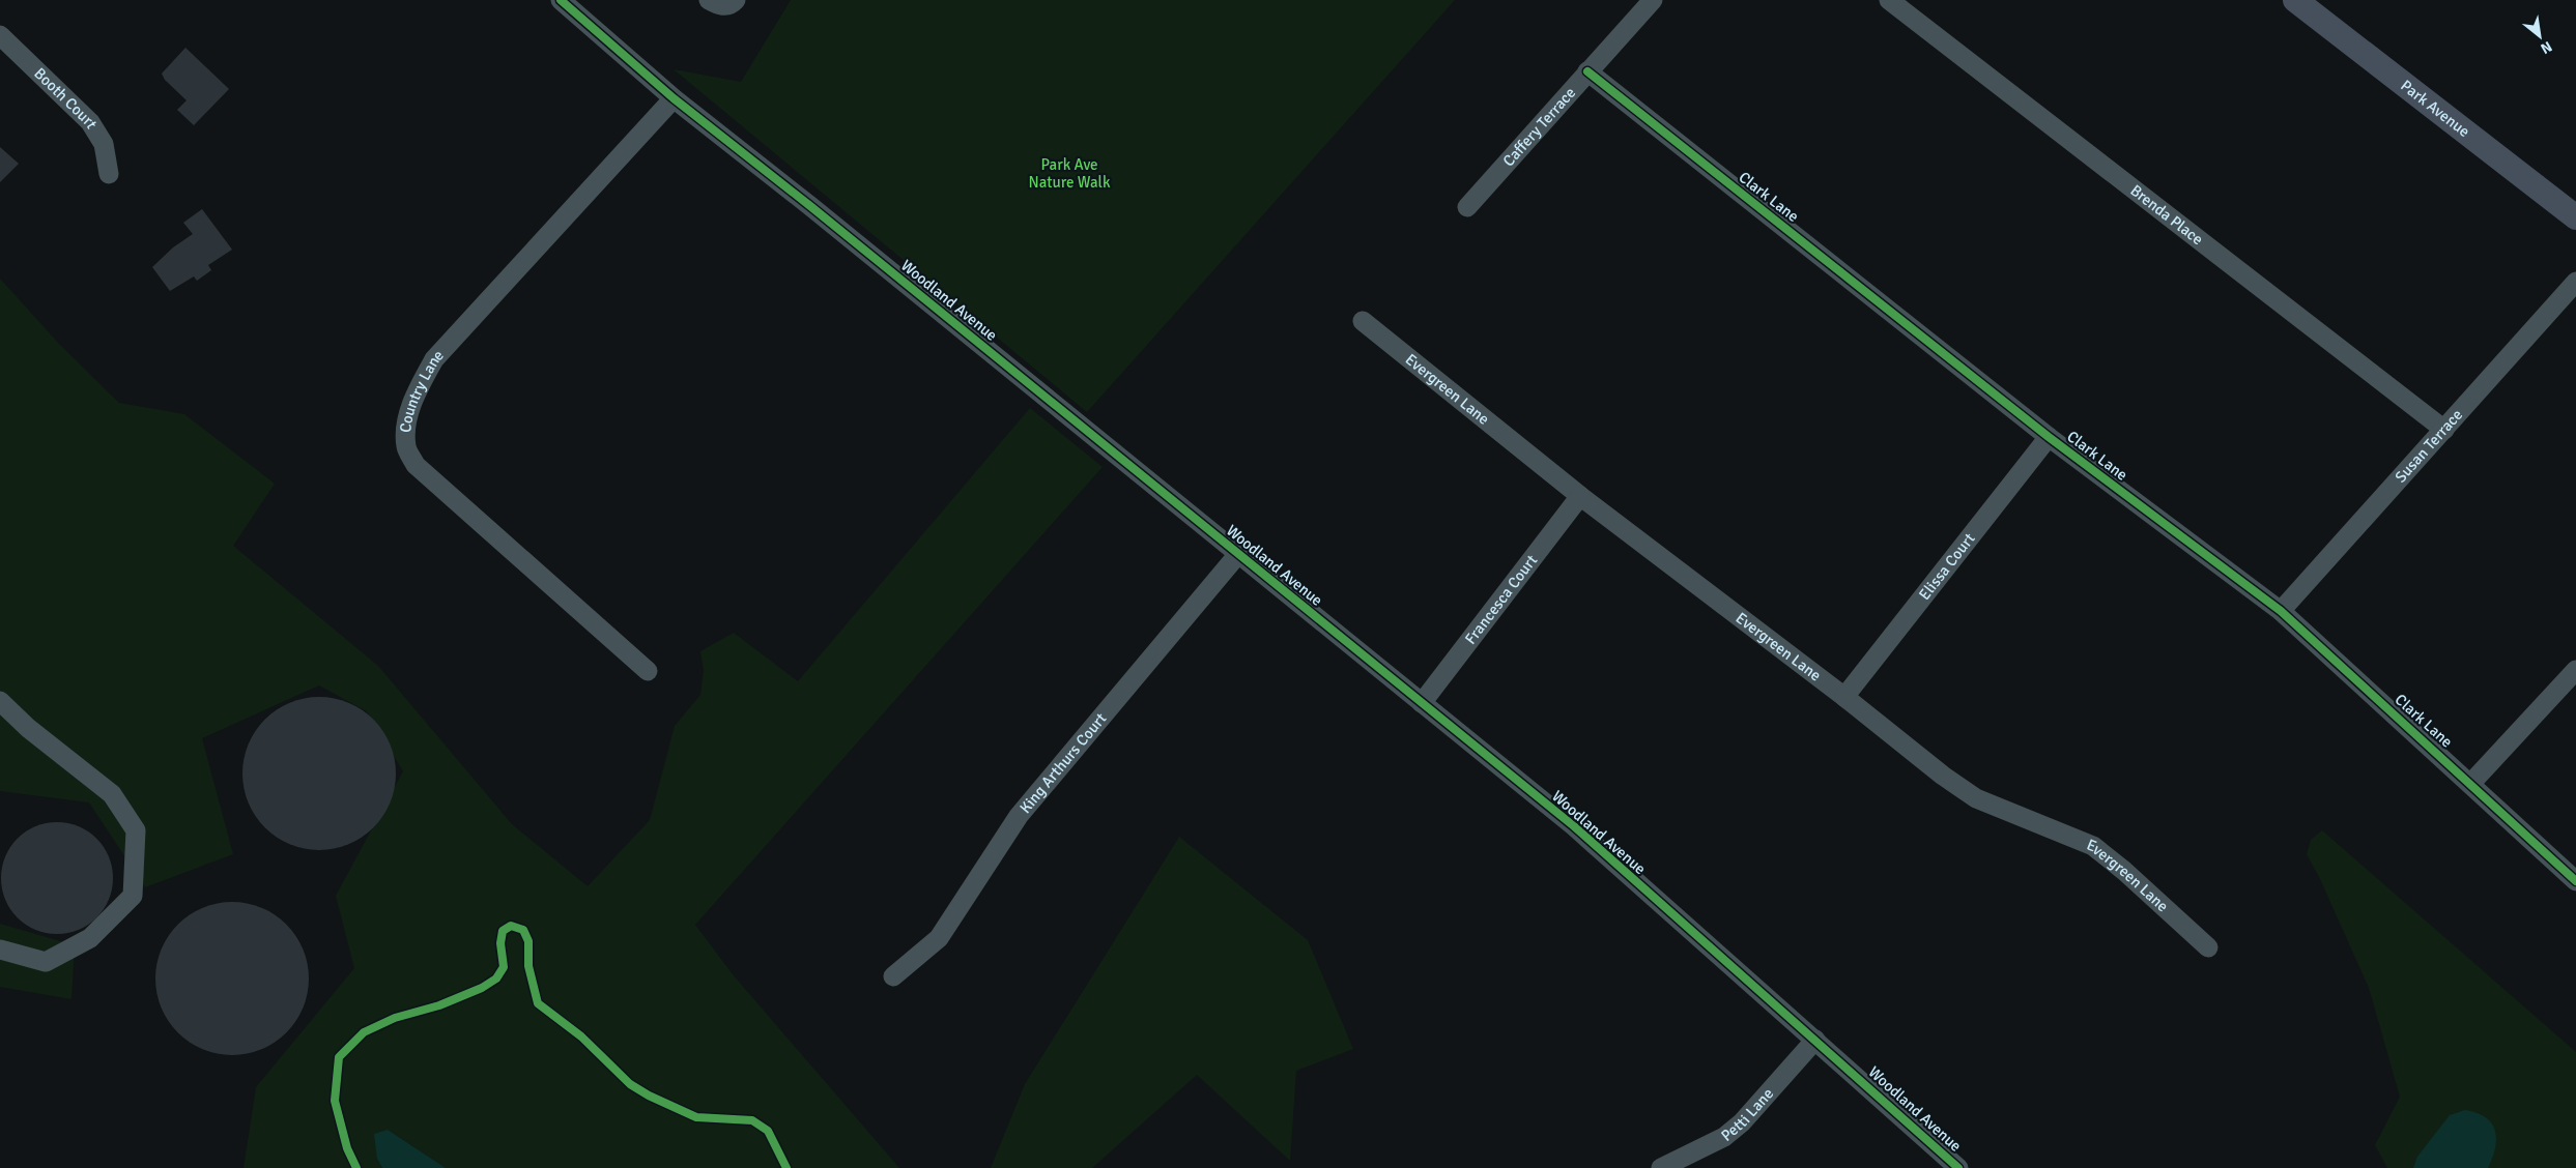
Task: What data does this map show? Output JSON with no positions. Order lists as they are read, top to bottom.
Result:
{
  "streets": {
    "main road": ["Park Avenue"],
    "street": [
      "Booth Court",
      "Caffery Terrace",
      "Clark Lane",
      "Brenda Place",
      "Woodland Avenue",
      "Evergreen Lane",
      "Country Lane",
      "Susan Terrace",
      "Elissa Court",
      "Francesca Court",
      "King Arthurs Court",
      "Petti Lane"
    ]
  },
  "crossings": [
    ["Caffery Terrace", "Clark Lane"],
    ["Clark Lane", "Susan Terrace"],
    ["Clark Lane", "Elissa Court"],
    ["Brenda Place", "Susan Terrace"],
    ["Woodland Avenue", "Country Lane"],
    ["Woodland Avenue", "Francesca Court"],
    ["Woodland Avenue", "King Arthurs Court"],
    ["Woodland Avenue", "Petti Lane"],
    ["Evergreen Lane", "Elissa Court"],
    ["Evergreen Lane", "Francesca Court"]
  ],
  "parks": ["Park Ave Nature Walk"],
  "north": "bottom right"
}
